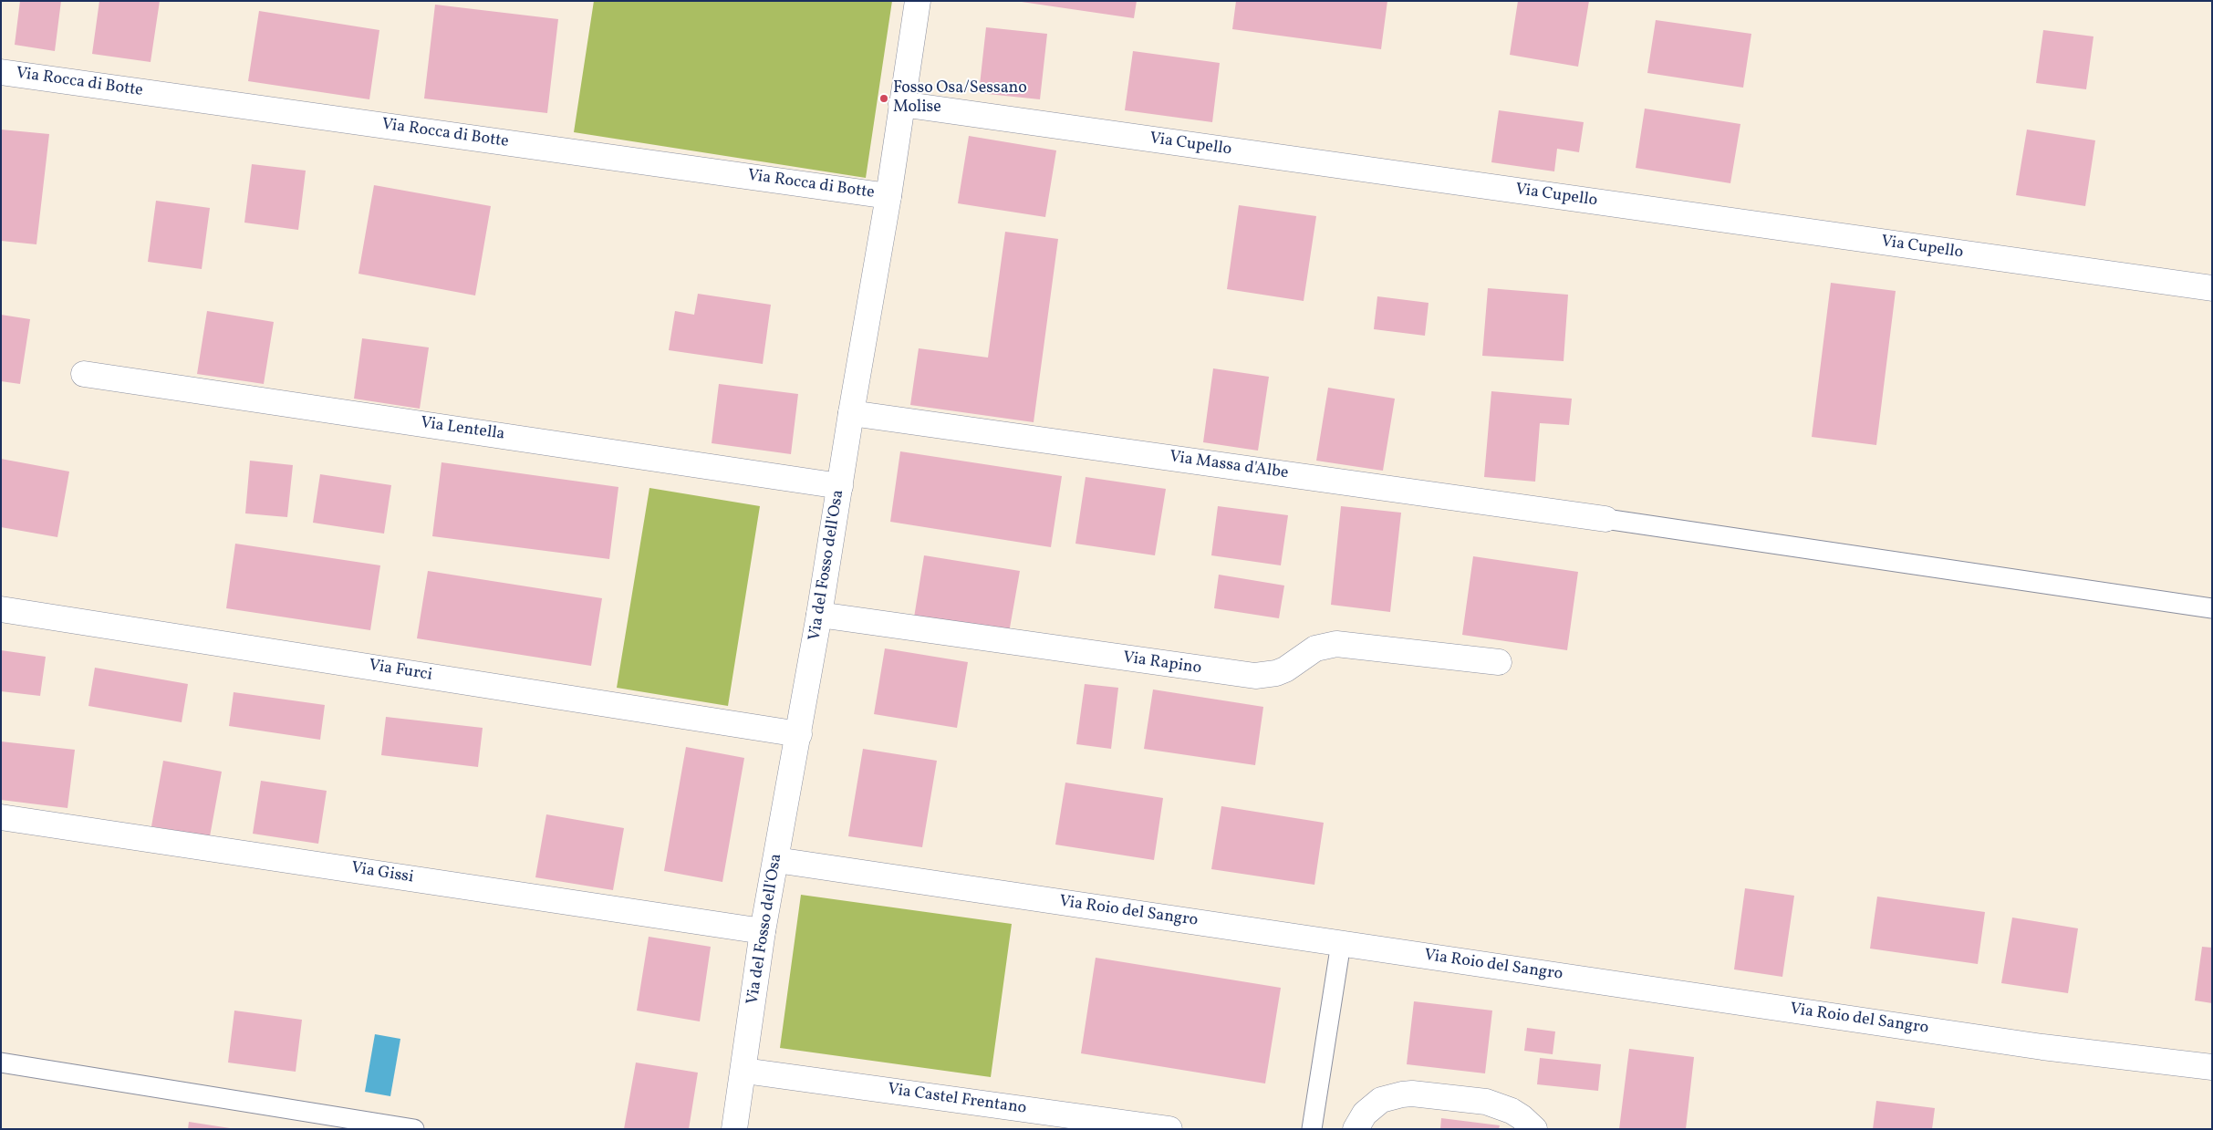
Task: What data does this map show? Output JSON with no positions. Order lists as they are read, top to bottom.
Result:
{
  "streets": {
    "street": [
      "Via Rocca di Botte",
      "Via Cupello",
      "Via Lentella",
      "Via Massa d'Albe",
      "Via del Fosso dell'Osa",
      "Via Rapino",
      "Via Furci",
      "Via Gissi",
      "Via Roio del Sangro",
      "Via Castel Frentano"
    ]
  },
  "crossings": [
    ["Via Rocca di Botte", "Via del Fosso dell'Osa"],
    ["Via Cupello", "Via del Fosso dell'Osa"],
    ["Via Lentella", "Via del Fosso dell'Osa"],
    ["Via Massa d'Albe", "Via del Fosso dell'Osa"],
    ["Via del Fosso dell'Osa", "Via Rapino"],
    ["Via del Fosso dell'Osa", "Via Furci"],
    ["Via del Fosso dell'Osa", "Via Gissi"],
    ["Via del Fosso dell'Osa", "Via Roio del Sangro"],
    ["Via del Fosso dell'Osa", "Via Castel Frentano"]
  ],
  "places": ["Fosso Osa/Sessano Molise"]
}
